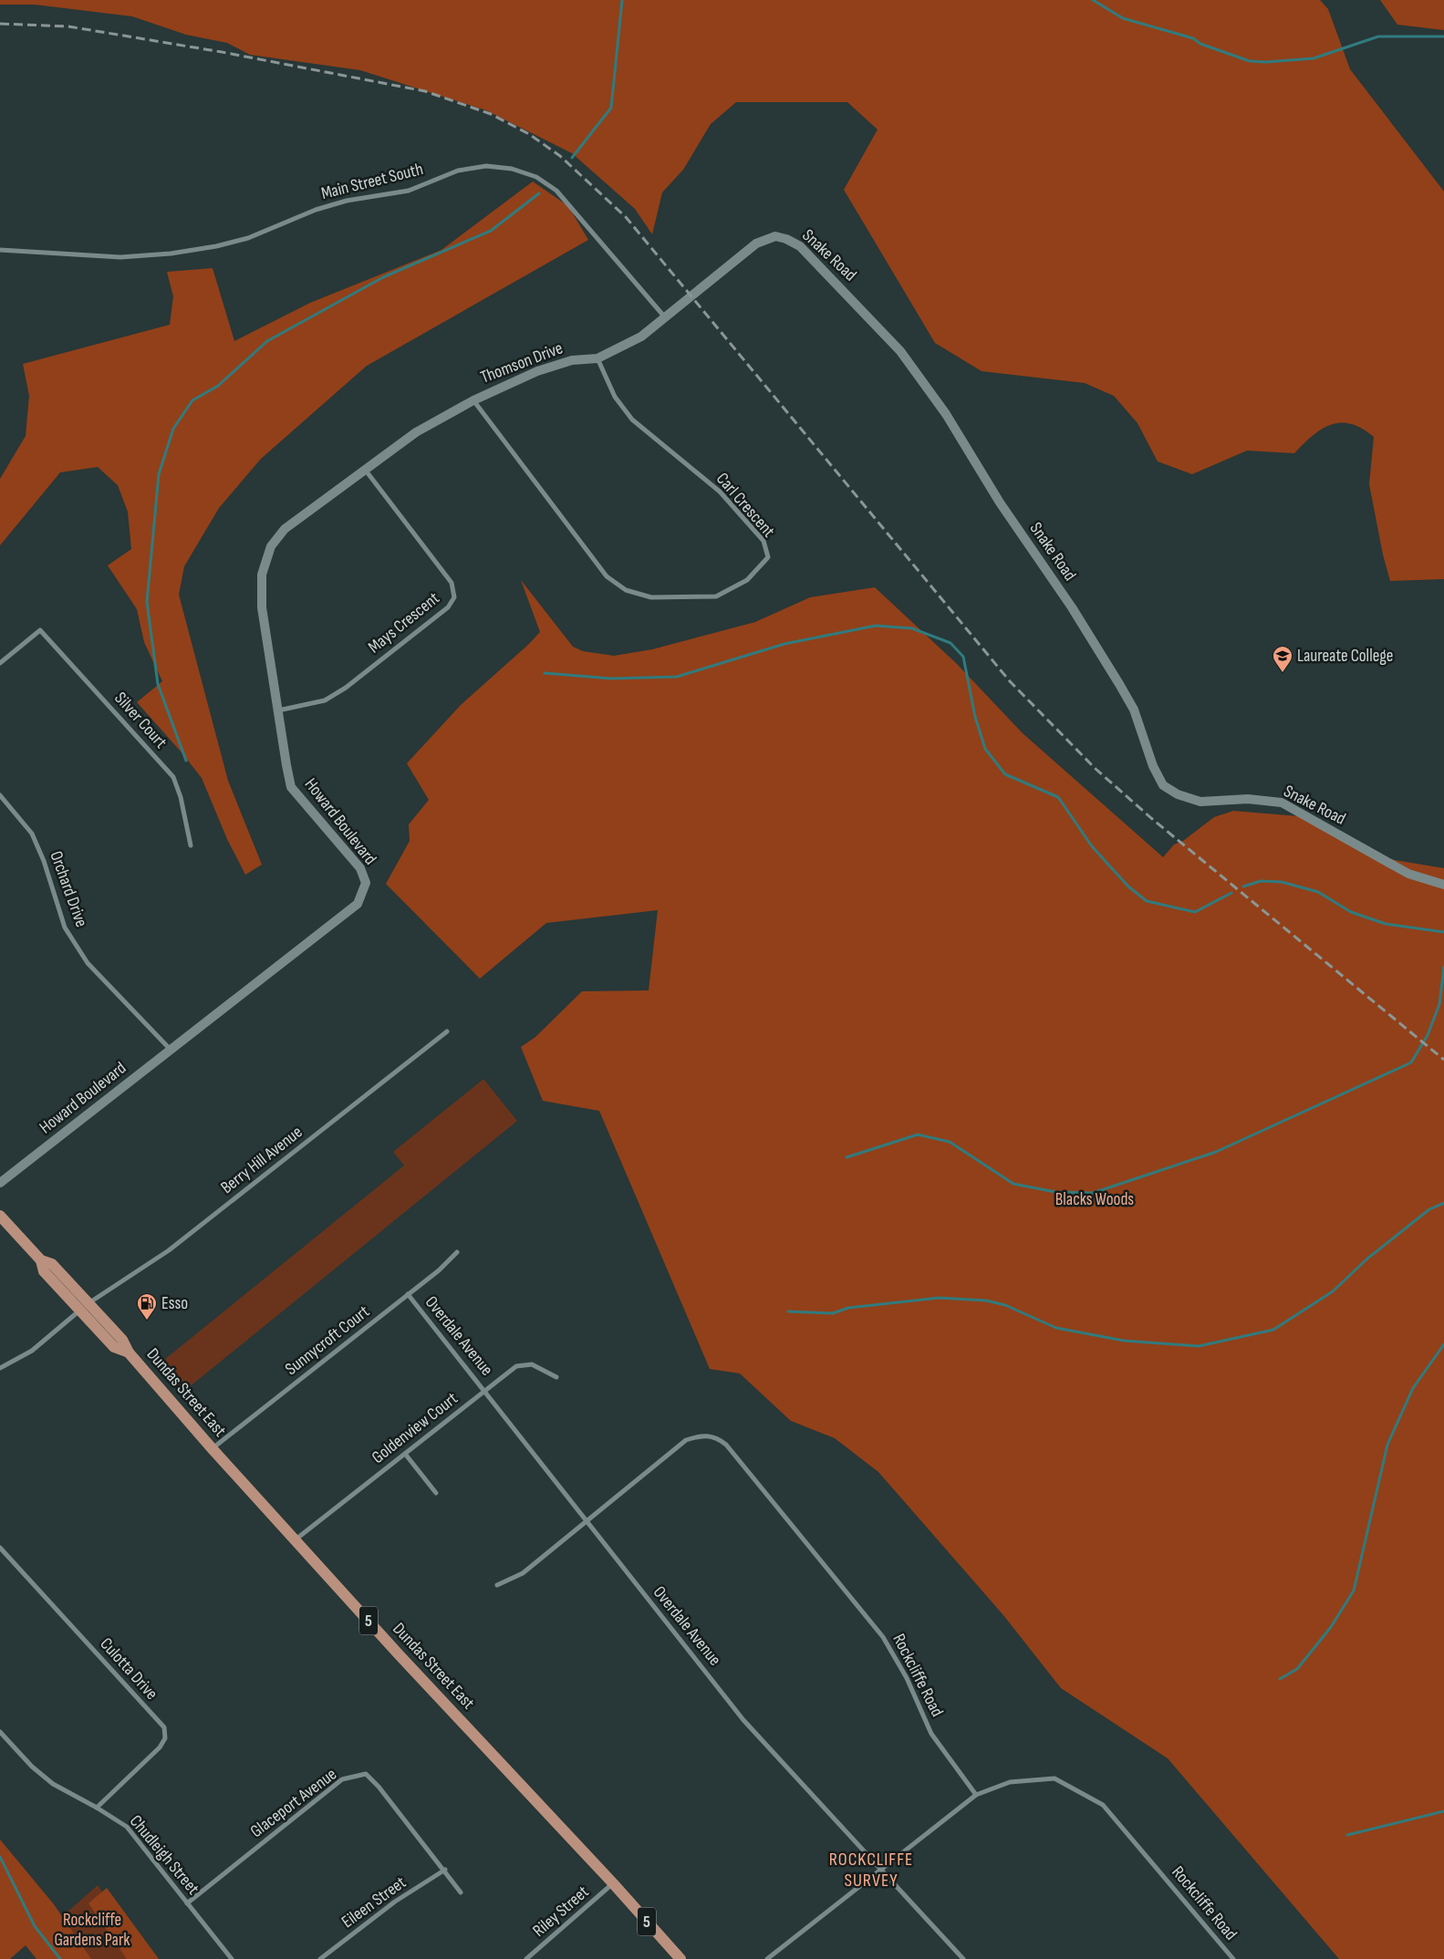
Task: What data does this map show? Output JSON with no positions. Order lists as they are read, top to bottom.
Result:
{
  "streets": {
    "main road": ["Dundas Street East", "5"],
    "street": [
      "Main Street South",
      "Snake Road",
      "Thomson Drive",
      "Carl Crescent",
      "Mays Crescent",
      "Silver Court",
      "Howard Boulevard",
      "Orchard Drive",
      "Berry Hill Avenue",
      "Overdale Avenue",
      "Sunnycroft Court",
      "Goldenview Court",
      "Culotta Drive",
      "Rockcliffe Road",
      "Glaceport Avenue",
      "Chudleigh Street",
      "Eileen Street",
      "Riley Street"
    ]
  },
  "crossings": [
    ["Main Street South", "Snake Road"],
    ["Main Street South", "Thomson Drive"],
    ["Snake Road", "Thomson Drive"],
    ["Thomson Drive", "Carl Crescent"],
    ["Thomson Drive", "Howard Boulevard"],
    ["Mays Crescent", "Howard Boulevard"],
    ["Howard Boulevard", "Orchard Drive"],
    ["Berry Hill Avenue", "Dundas Street East"],
    ["Overdale Avenue", "Sunnycroft Court"],
    ["Overdale Avenue", "Goldenview Court"],
    ["Overdale Avenue", "Rockcliffe Road"],
    ["Sunnycroft Court", "Dundas Street East"],
    ["Dundas Street East", "Goldenview Court"],
    ["Dundas Street East", "Riley Street"],
    ["Culotta Drive", "Chudleigh Street"],
    ["Glaceport Avenue", "Chudleigh Street"],
    ["Glaceport Avenue", "Eileen Street"]
  ],
  "districts": ["ROCKCLIFFE SURVEY"],
  "parks": ["Blacks Woods", "Rockcliffe Gardens Park"],
  "places": {
    "school or university": ["Laureate College"],
    "fuel station": ["Esso"]
  }
}
